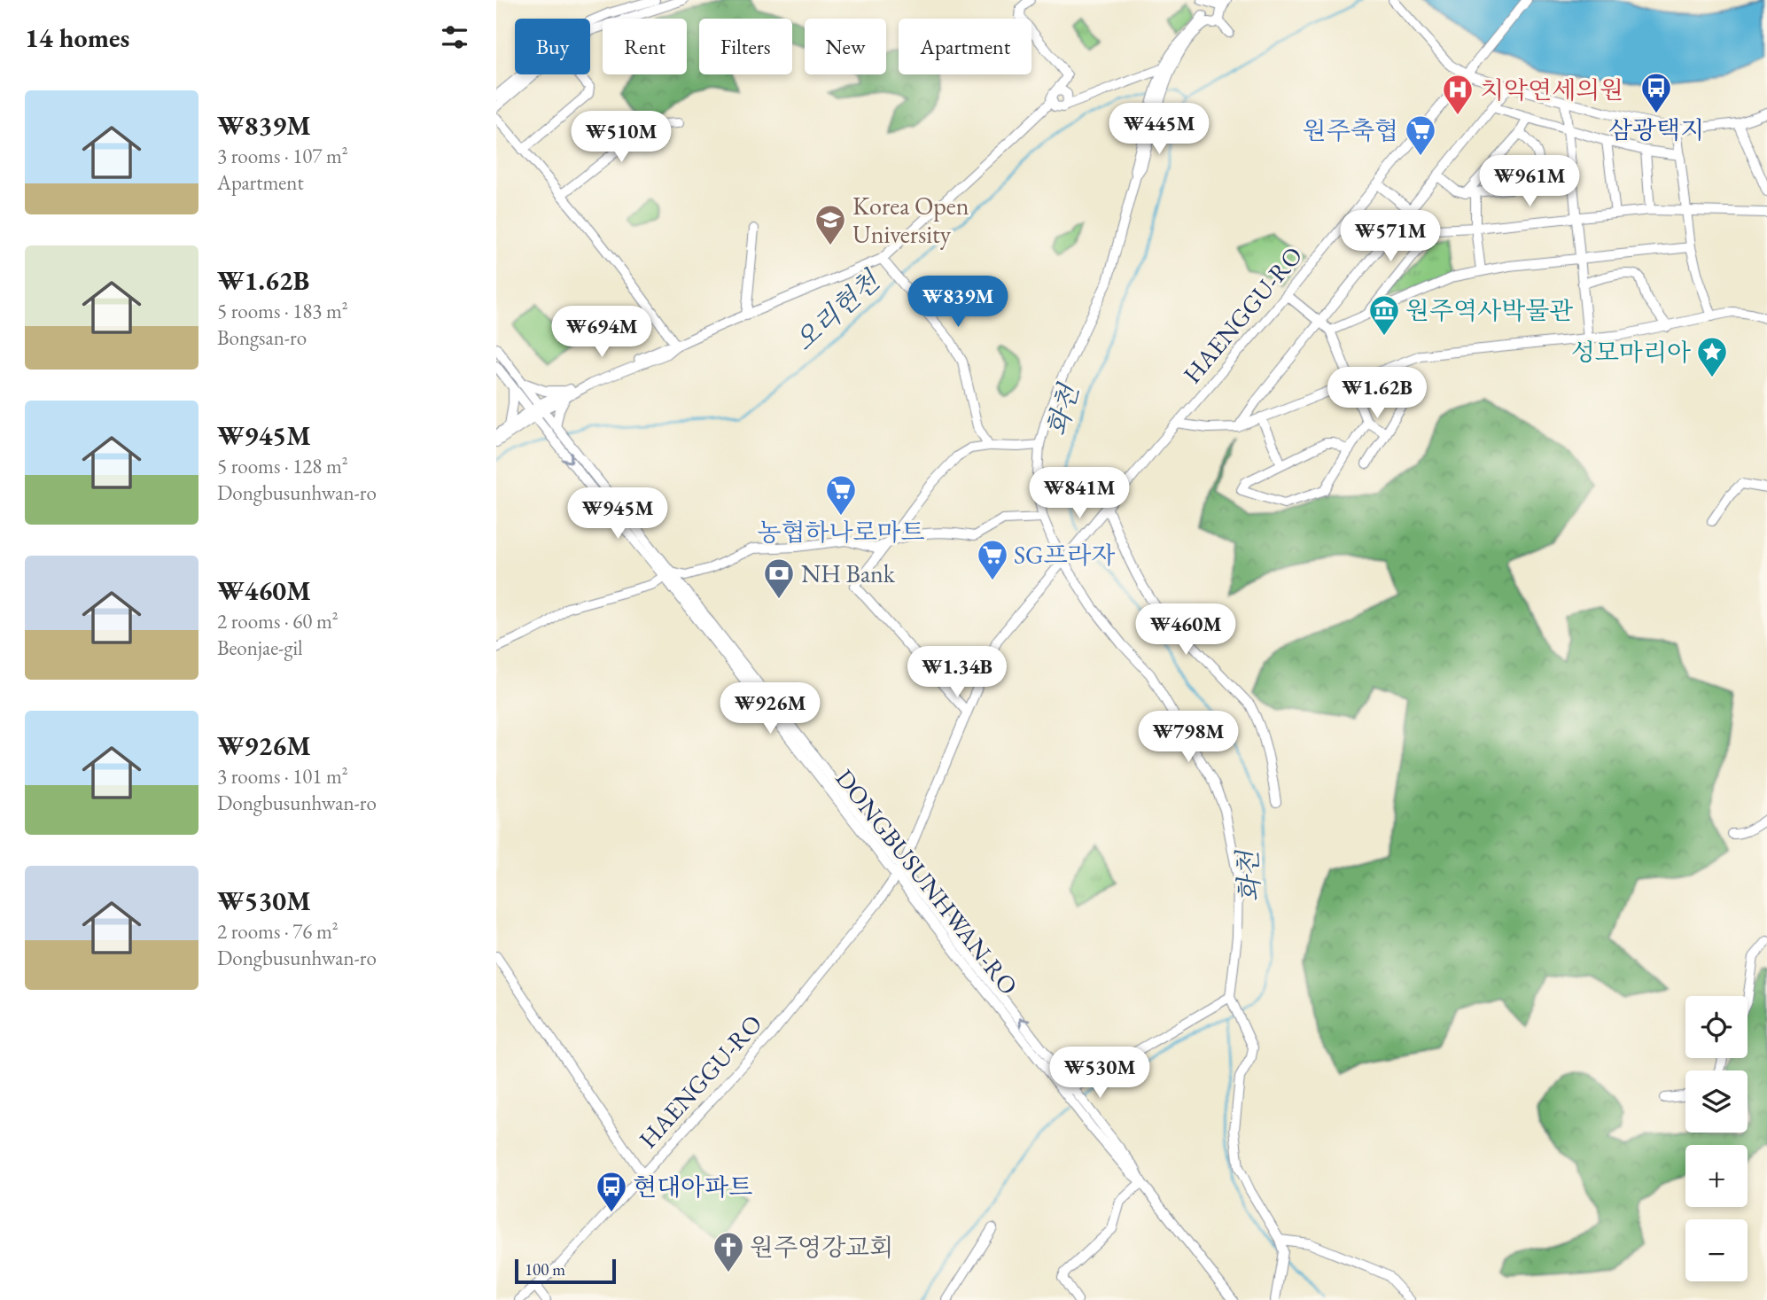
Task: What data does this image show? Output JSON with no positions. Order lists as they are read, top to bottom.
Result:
{
  "streets": {
    "street": ["HAENGGU-RO", "DONGBUSUNHWAN-RO"]
  },
  "crossings": [
    ["HAENGGU-RO", "DONGBUSUNHWAN-RO"]
  ],
  "water": ["오리현천", "화천"],
  "places": {
    "bus stop": ["삼광택지", "현대아파트"],
    "hospital": ["치악연세의원"],
    "supermarket": ["원주축협", "농협하나로마트", "SG프라자"],
    "school or university": ["Korea Open University"],
    "museum": ["원주역사박물관"],
    "place": ["성모마리아"],
    "bank": ["NH Bank"],
    "church": ["원주영강교회"]
  },
  "scale_bar": "100 m",
  "page": {
    "heading": "14 homes",
    "chip": [
      "Buy",
      "Rent",
      "Filters",
      "New",
      "Apartment"
    ],
    "list": [
      {
        "name": "₩839M",
        "note": "3 rooms · 107 m² · Apartment"
      },
      {
        "name": "₩1.62B",
        "note": "5 rooms · 183 m² · Bongsan-ro"
      },
      {
        "name": "₩945M",
        "note": "5 rooms · 128 m² · Dongbusunhwan-ro"
      },
      {
        "name": "₩460M",
        "note": "2 rooms · 60 m² · Beonjae-gil"
      },
      {
        "name": "₩926M",
        "note": "3 rooms · 101 m² · Dongbusunhwan-ro"
      },
      {
        "name": "₩530M",
        "note": "2 rooms · 76 m² · Dongbusunhwan-ro"
      }
    ],
    "price": [
      "₩445M",
      "₩510M",
      "₩961M",
      "₩571M",
      "₩839M",
      "₩694M",
      "₩1.62B",
      "₩841M",
      "₩945M",
      "₩460M",
      "₩1.34B",
      "₩926M",
      "₩798M",
      "₩530M"
    ],
    "map_buttons": ["+", "−"],
    "scale": "100 m"
  }
}
